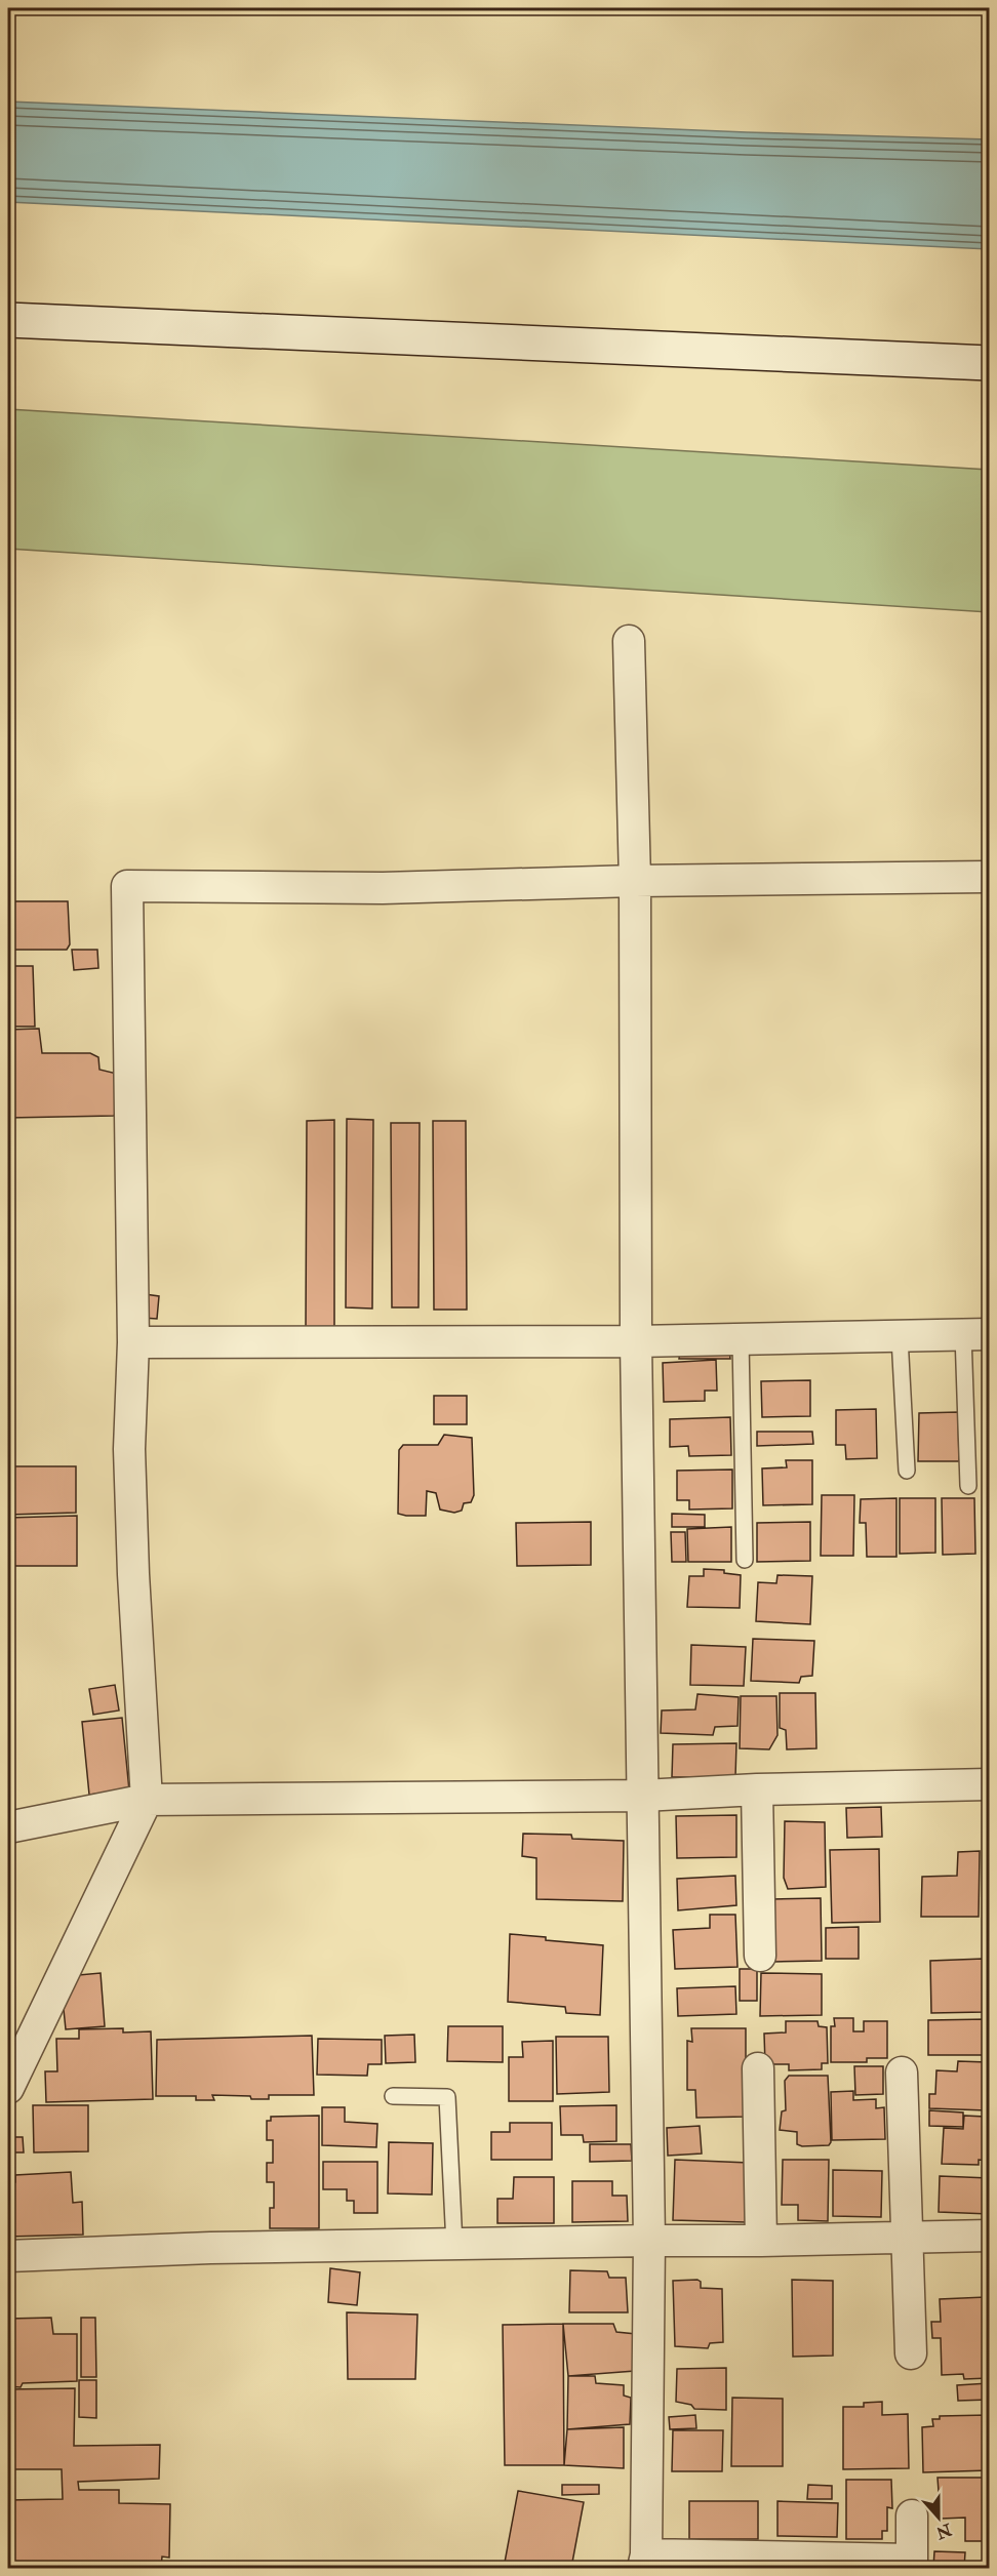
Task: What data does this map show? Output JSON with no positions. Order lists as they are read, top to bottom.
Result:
{
  "north": "bottom"
}
